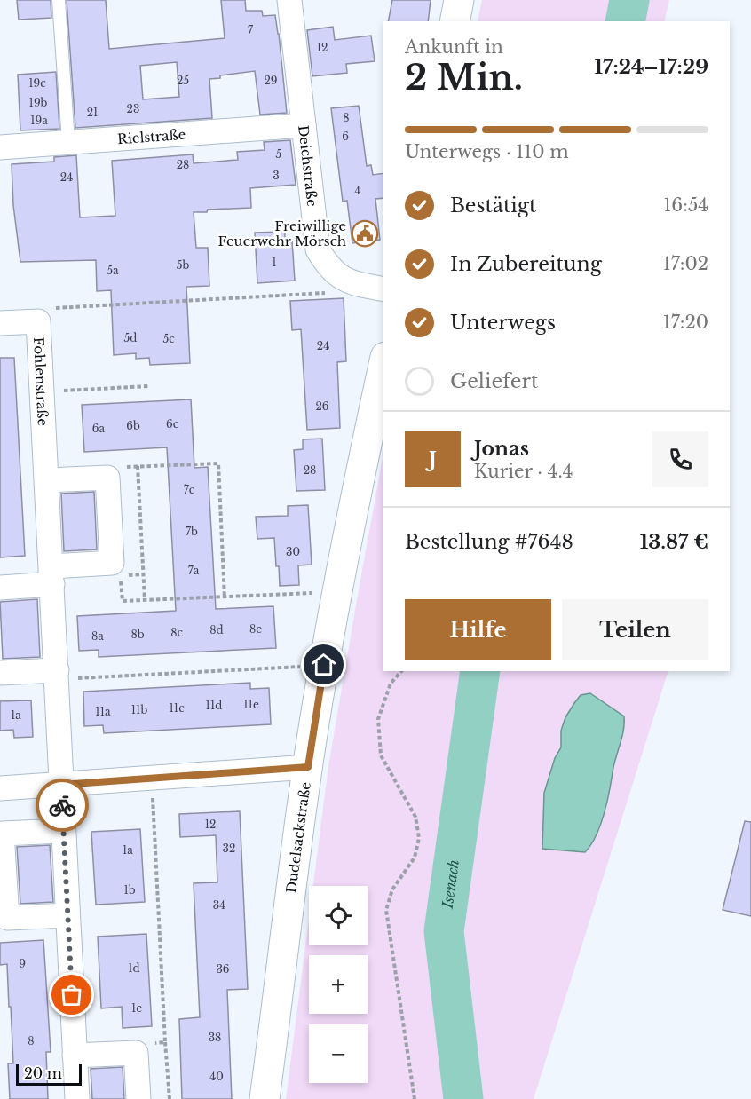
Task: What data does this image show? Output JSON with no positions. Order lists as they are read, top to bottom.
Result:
{
  "streets": {
    "street": [
      "Rielstraße",
      "Deichstraße",
      "Fohlenstraße",
      "Dudelsackstraße"
    ]
  },
  "crossings": [
    ["Rielstraße", "Deichstraße"]
  ],
  "water": ["Isenach"],
  "places": {
    "public building": ["Freiwillige Feuerwehr Mörsch"]
  },
  "house_numbers": [
    "7",
    "12",
    "25",
    "29",
    "19c",
    "19b",
    "23",
    "21",
    "8",
    "19a",
    "6",
    "5",
    "28",
    "3",
    "24",
    "4",
    "1",
    "5b",
    "5a",
    "5d",
    "5c",
    "24",
    "26",
    "6c",
    "6b",
    "6a",
    "28",
    "7c",
    "7b",
    "30",
    "7a",
    "8e",
    "8d",
    "8c",
    "8b",
    "8a",
    "11e",
    "11d",
    "11c",
    "11b",
    "11a",
    "1a",
    "12",
    "32",
    "1a",
    "1b",
    "34",
    "9",
    "1d",
    "36",
    "1e",
    "38",
    "8",
    "40"
  ],
  "scale_bar": "20 m",
  "page": {
    "heading": ["2 Min.", "Ankunft in", "17:24–17:29"],
    "panel": [
      "Jonas",
      "Kurier · 4.4",
      "Bestellung #7648",
      "13.87 €"
    ],
    "bar": "Unterwegs · 110 m",
    "list": [
      ["Bestätigt", "16:54"],
      ["In Zubereitung", "17:02"],
      ["Unterwegs", "17:20"],
      "Geliefert"
    ],
    "round": "J",
    "buttons": ["Hilfe", "Teilen"],
    "map_buttons": ["+", "−"],
    "scale": "20 m"
  }
}
